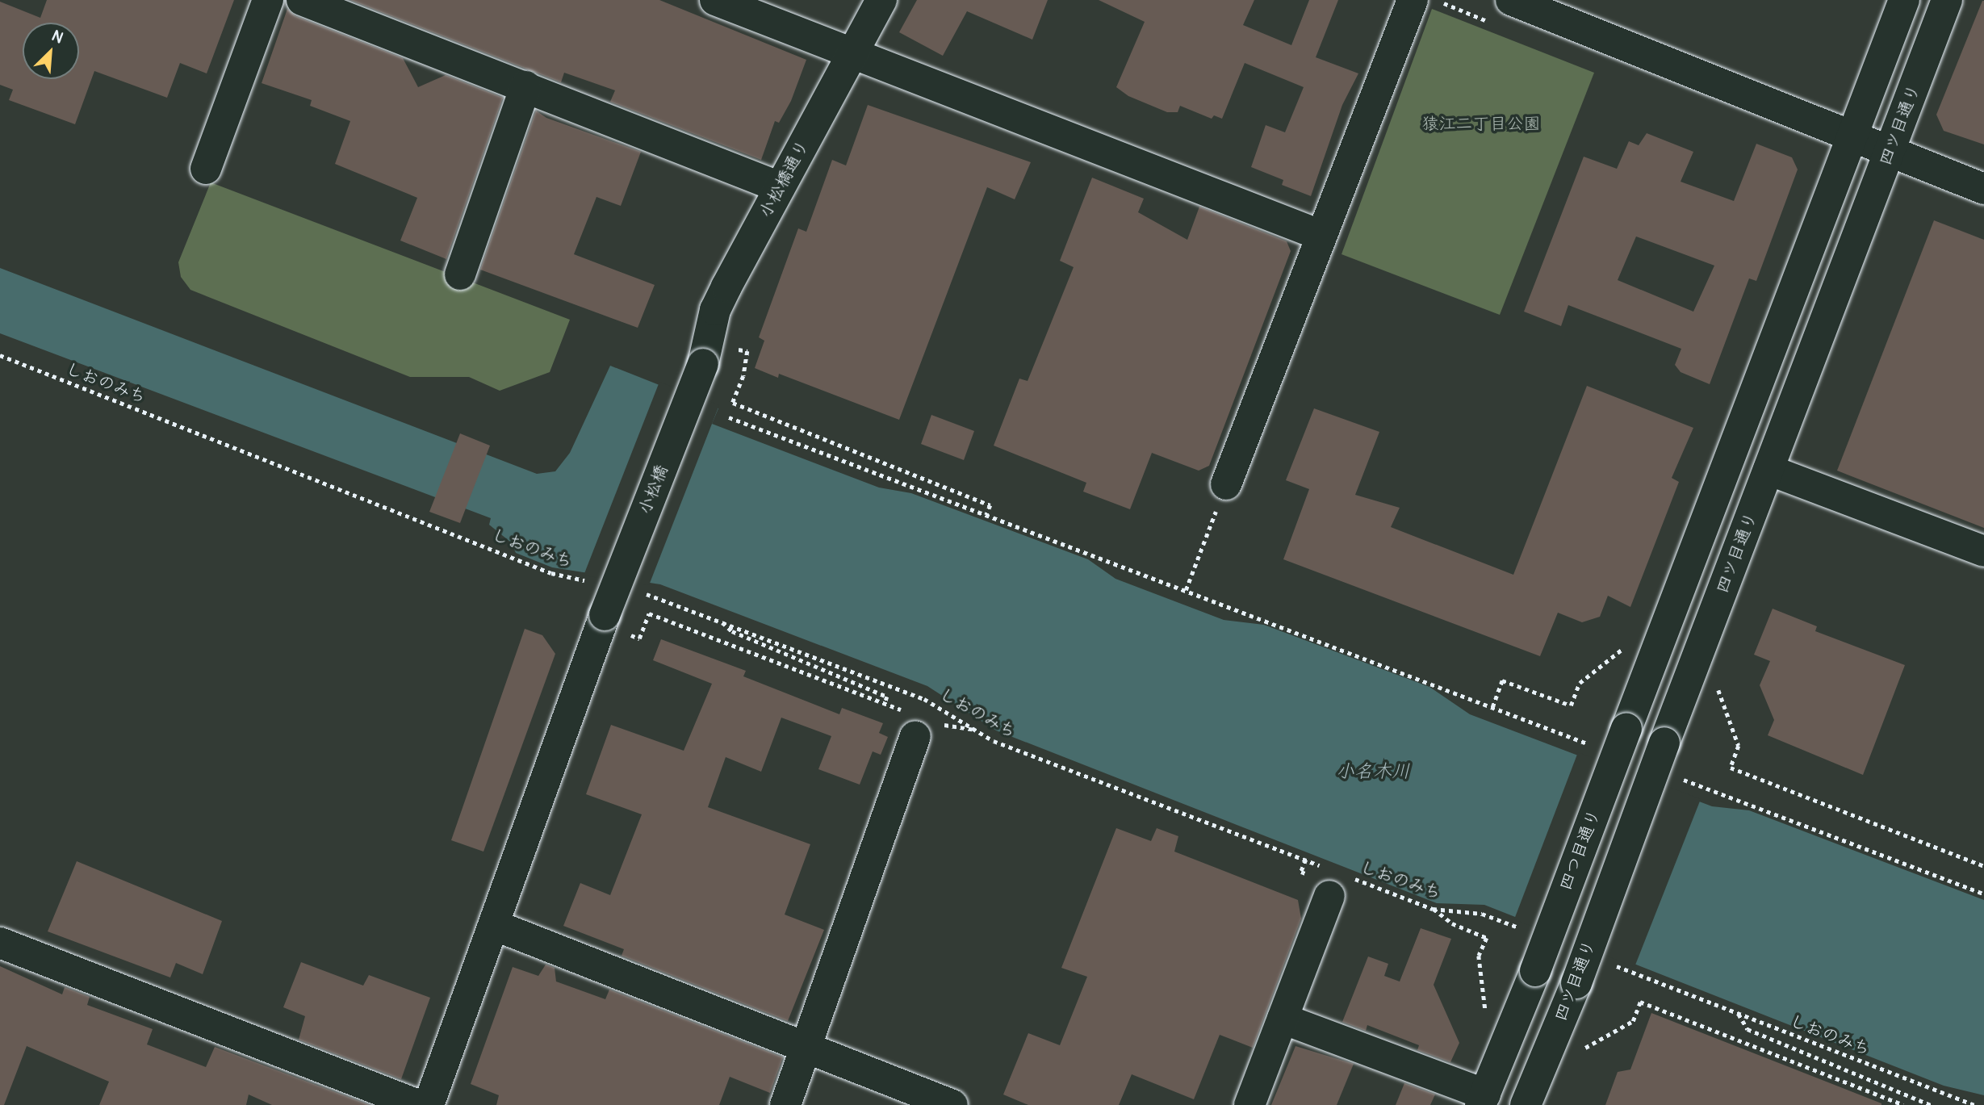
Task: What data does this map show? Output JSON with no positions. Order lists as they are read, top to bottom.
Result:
{
  "streets": {
    "street": [
      "四ツ目通り",
      "小松橋通り",
      "小松橋",
      "四つ目通り"
    ],
    "path": ["しおのみち"]
  },
  "crossings": [
    ["小松橋通り", "小松橋"]
  ],
  "water": ["小名木川"],
  "parks": ["猿江二丁目公園"],
  "north": "top right"
}
